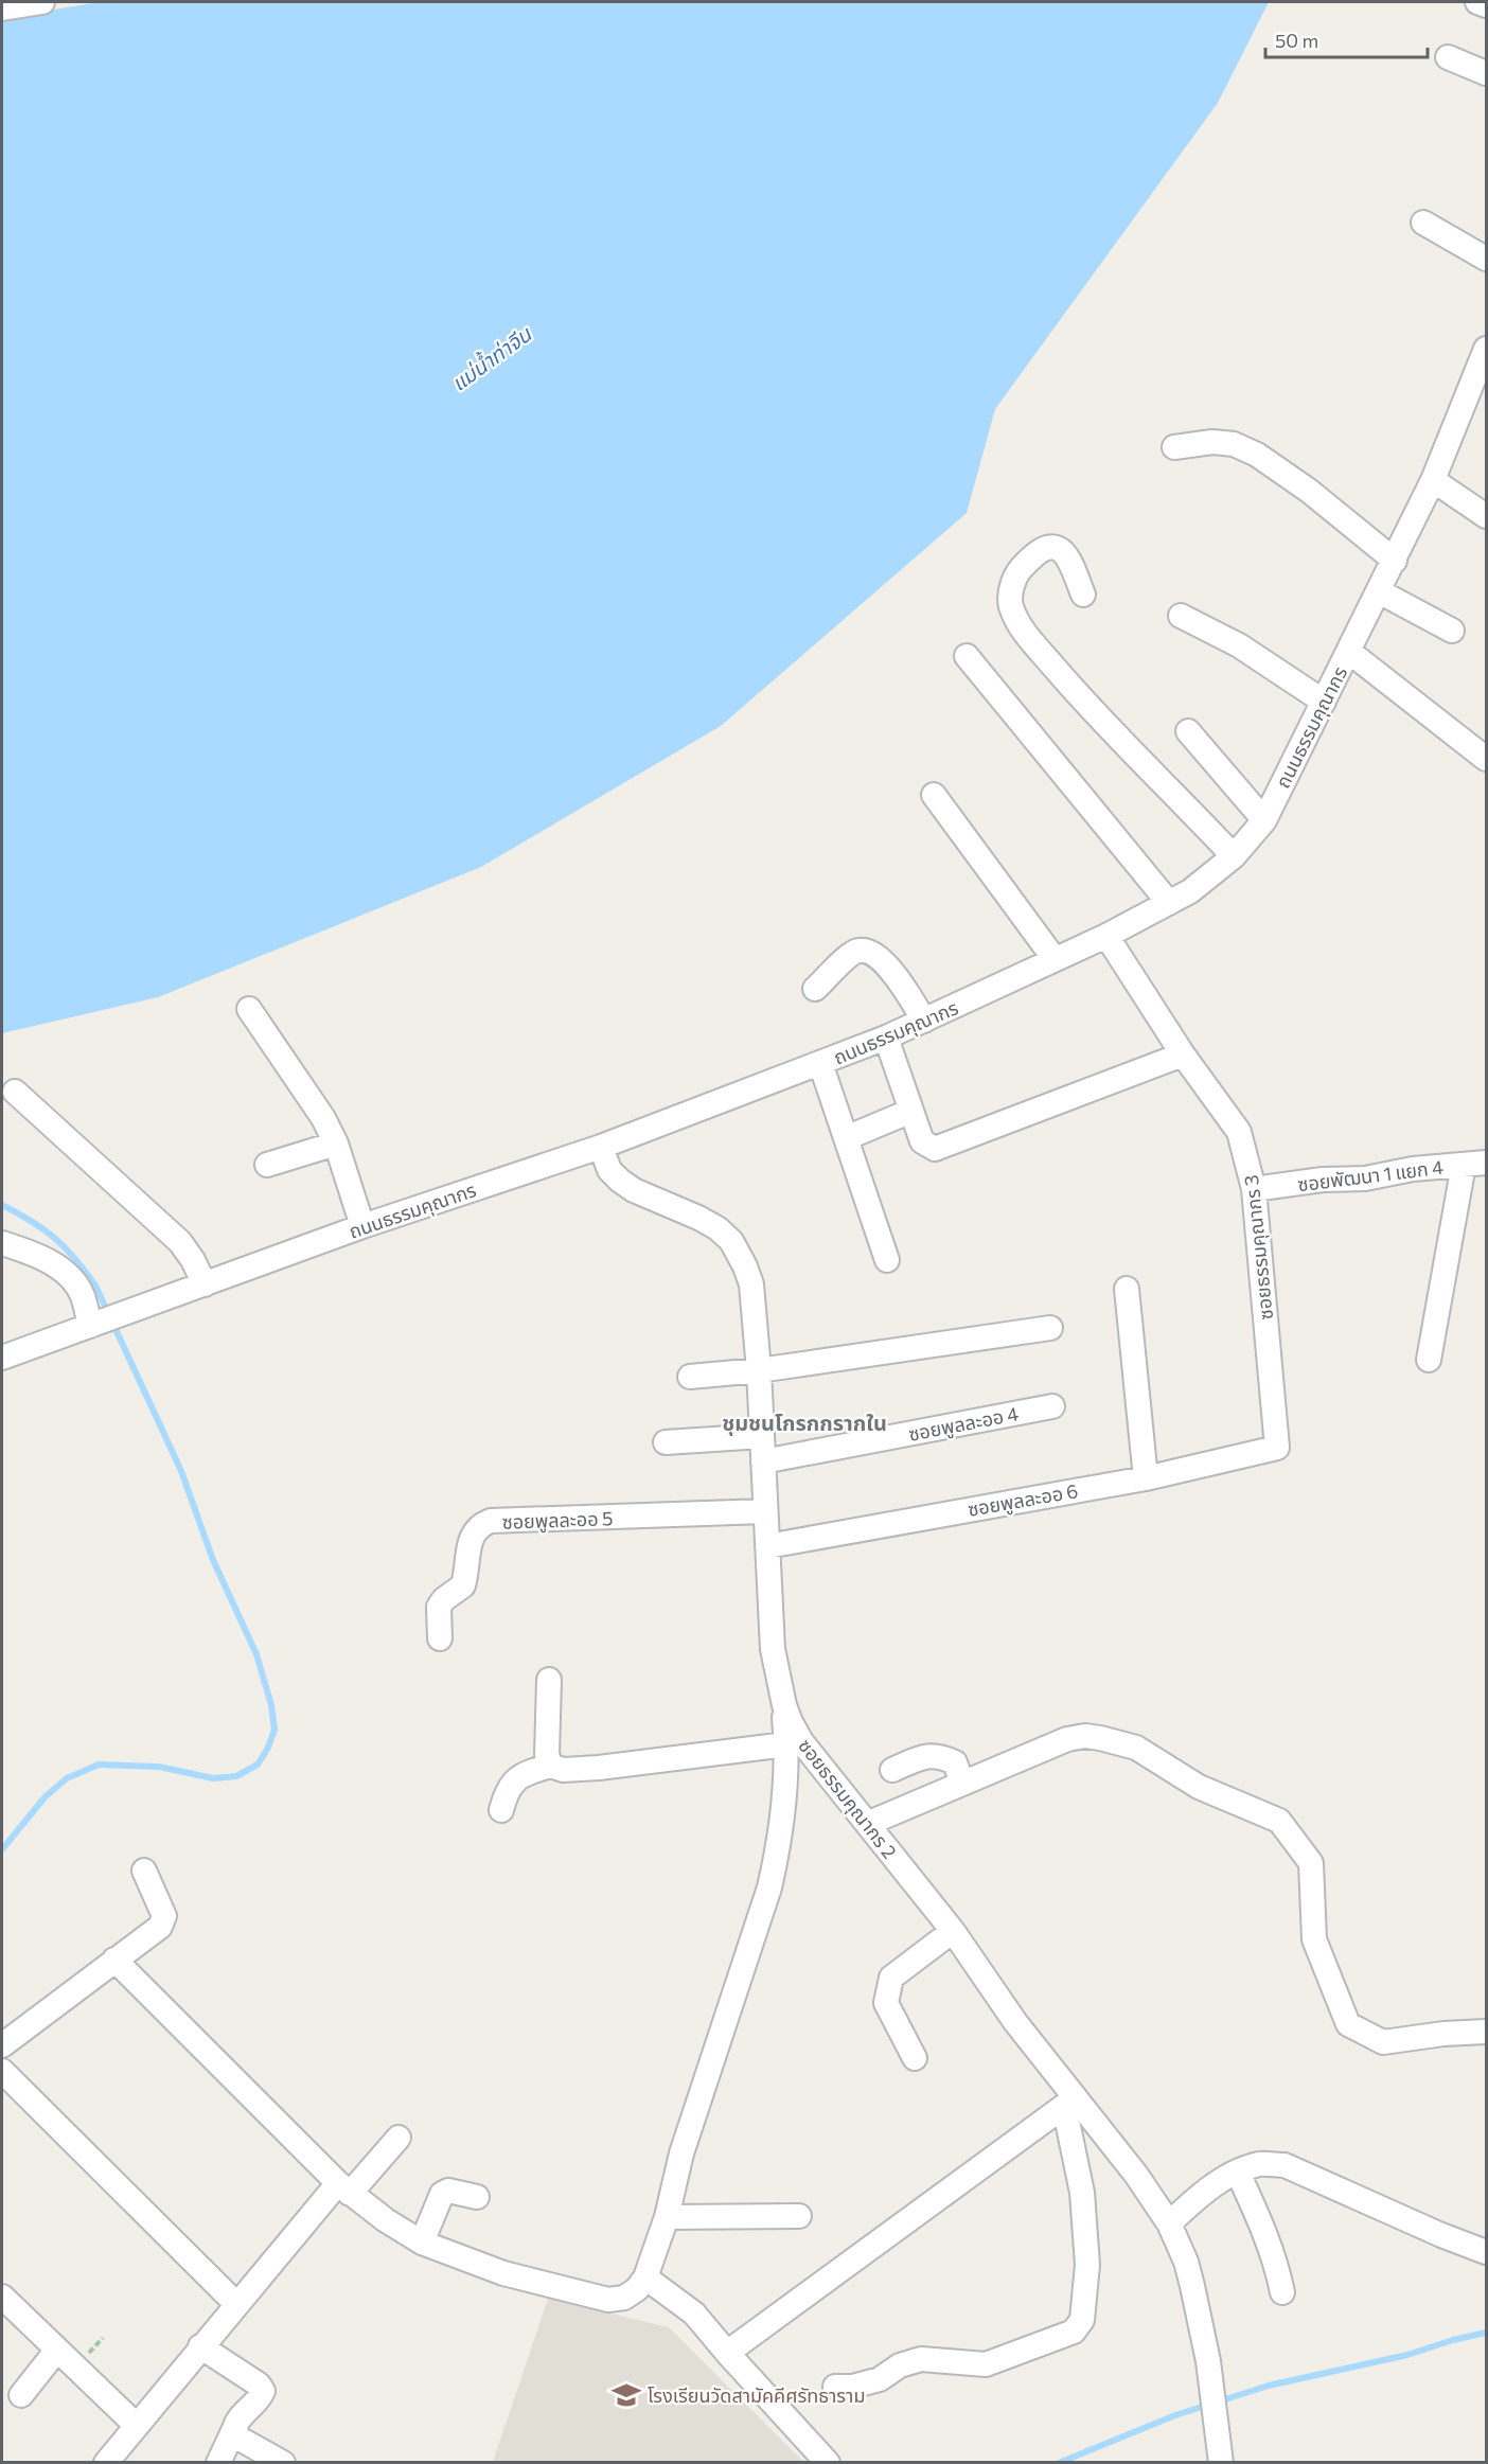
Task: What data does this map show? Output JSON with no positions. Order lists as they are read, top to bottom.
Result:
{
  "streets": {
    "street": [
      "ถนนธรรมคุณากร",
      "ซอยพัฒนา 1 แยก 4",
      "ซอยธรรมคุณากร 3",
      "ซอยพูลละออ 4",
      "ซอยพูลละออ 6",
      "ซอยพูลละออ 5",
      "ซอยธรรมคุณากร 2"
    ]
  },
  "crossings": [
    ["ถนนธรรมคุณากร", "ซอยธรรมคุณากร 3"],
    ["ถนนธรรมคุณากร", "ซอยธรรมคุณากร 2"],
    ["ซอยพัฒนา 1 แยก 4", "ซอยธรรมคุณากร 3"],
    ["ซอยธรรมคุณากร 3", "ซอยพูลละออ 6"],
    ["ซอยพูลละออ 4", "ซอยธรรมคุณากร 2"],
    ["ซอยพูลละออ 6", "ซอยธรรมคุณากร 2"],
    ["ซอยพูลละออ 5", "ซอยธรรมคุณากร 2"]
  ],
  "districts": ["ชุมชนโกรกกรากใน"],
  "water": ["แม่น้ำท่าจีน"],
  "places": {
    "school or university": ["โรงเรียนวัดสามัคคีศรัทธาราม"]
  },
  "scale_bar": "50 m"
}
